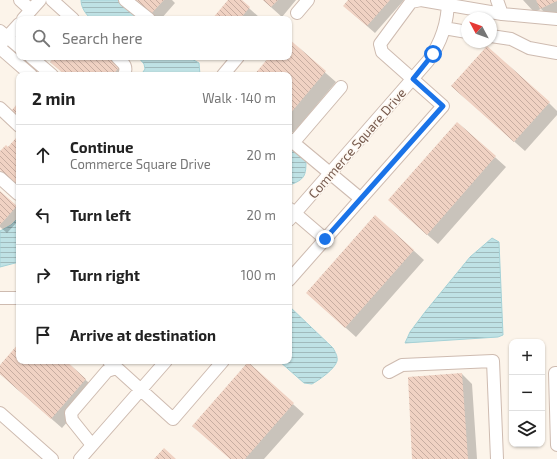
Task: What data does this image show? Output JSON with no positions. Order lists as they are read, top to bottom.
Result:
{
  "streets": {
    "street": ["Commerce Square Drive"]
  },
  "north": "top left",
  "page": {
    "search": "Search here",
    "heading": ["2 min", "Walk · 140 m"],
    "list": [
      ["Continue", "Commerce Square Drive", "20 m"],
      ["Turn left", "20 m"],
      ["Turn right", "100 m"],
      "Arrive at destination"
    ],
    "map_buttons": ["+", "−"]
  }
}
